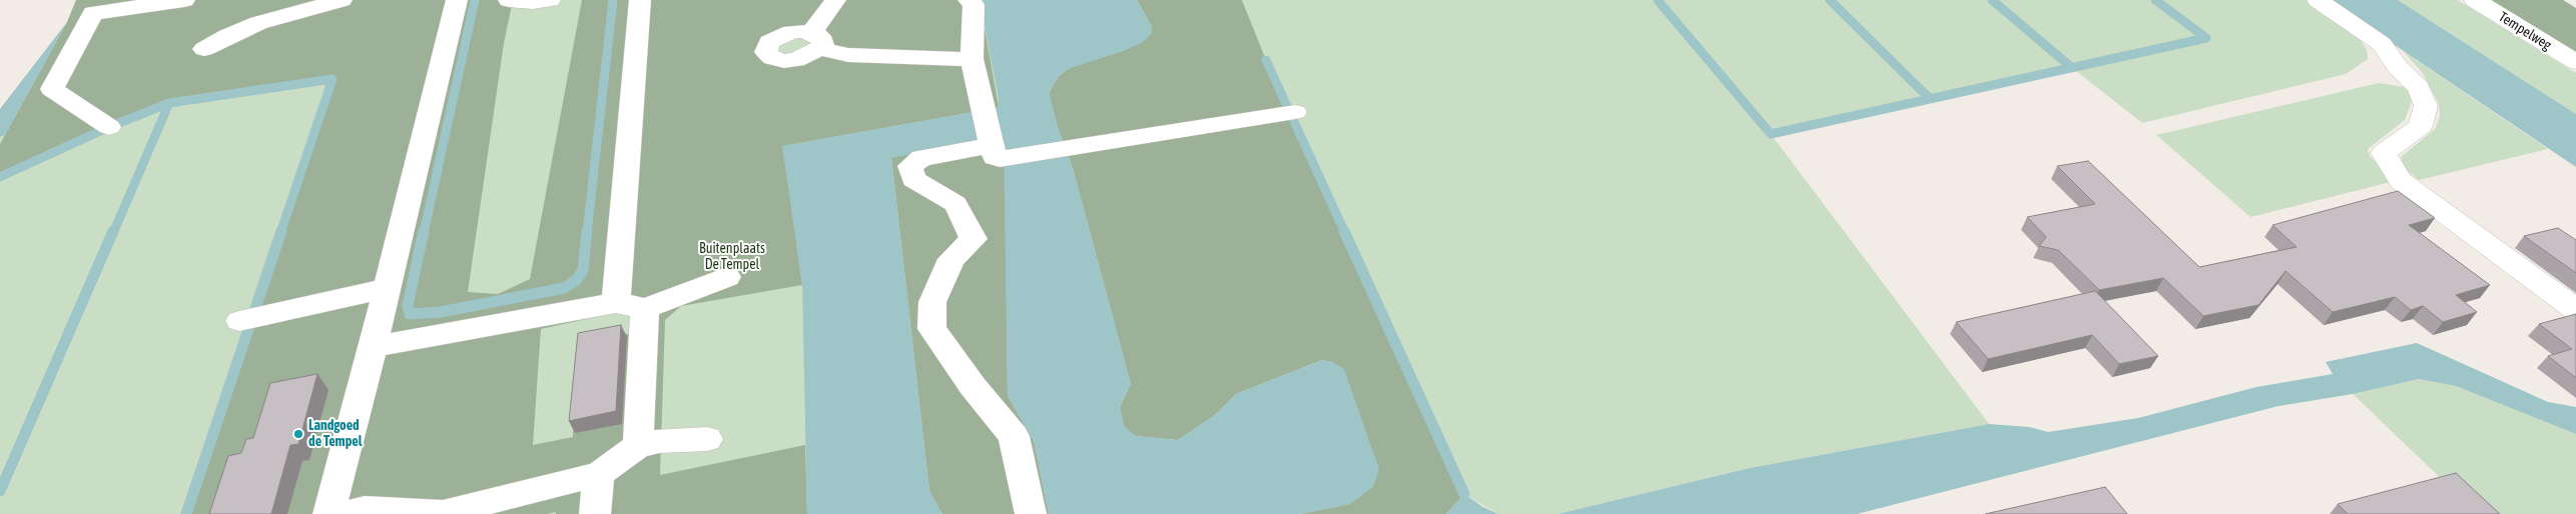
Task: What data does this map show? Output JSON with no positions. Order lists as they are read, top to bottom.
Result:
{
  "streets": {
    "street": ["Tempelweg"]
  },
  "parks": ["Buitenplaats De Tempel"],
  "places": ["Landgoed de Tempel"]
}
